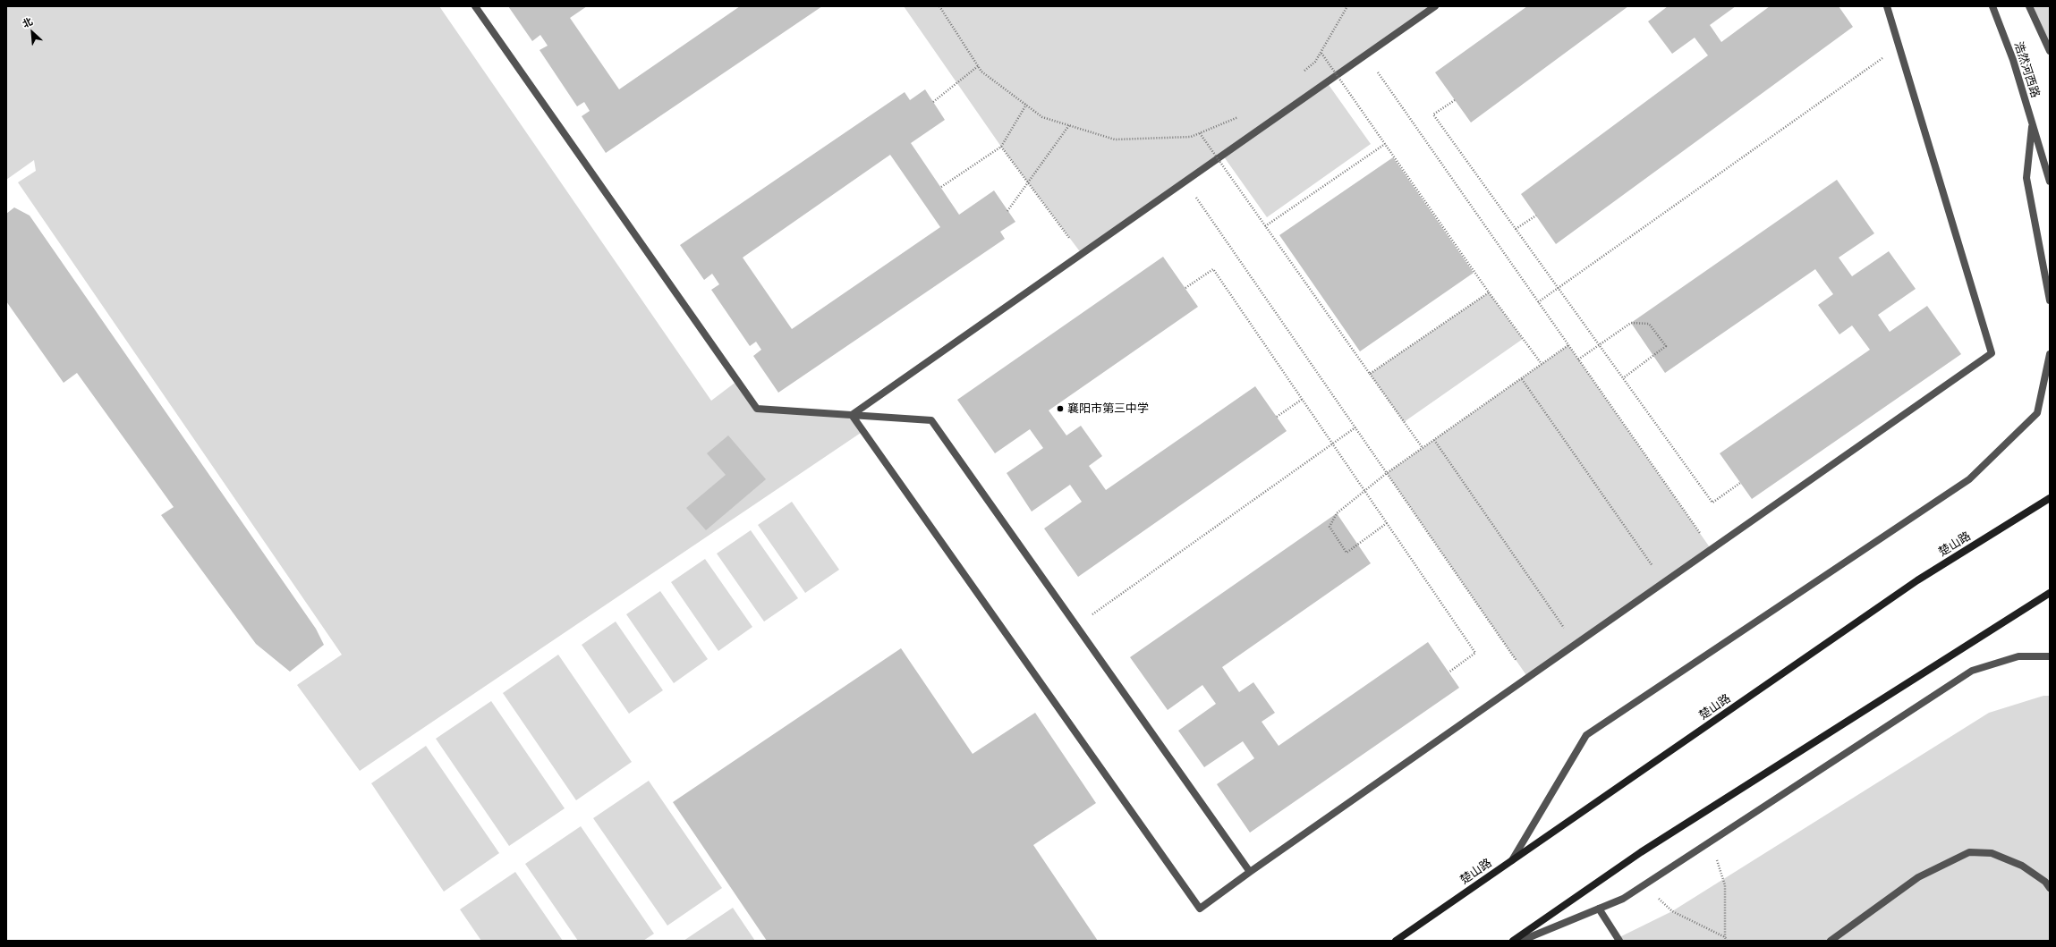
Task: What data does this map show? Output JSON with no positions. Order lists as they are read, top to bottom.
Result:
{
  "streets": {
    "main road": ["楚山路"],
    "street": ["浩然河西路"]
  },
  "places": ["襄阳市第三中学"],
  "north": "top left"
}
